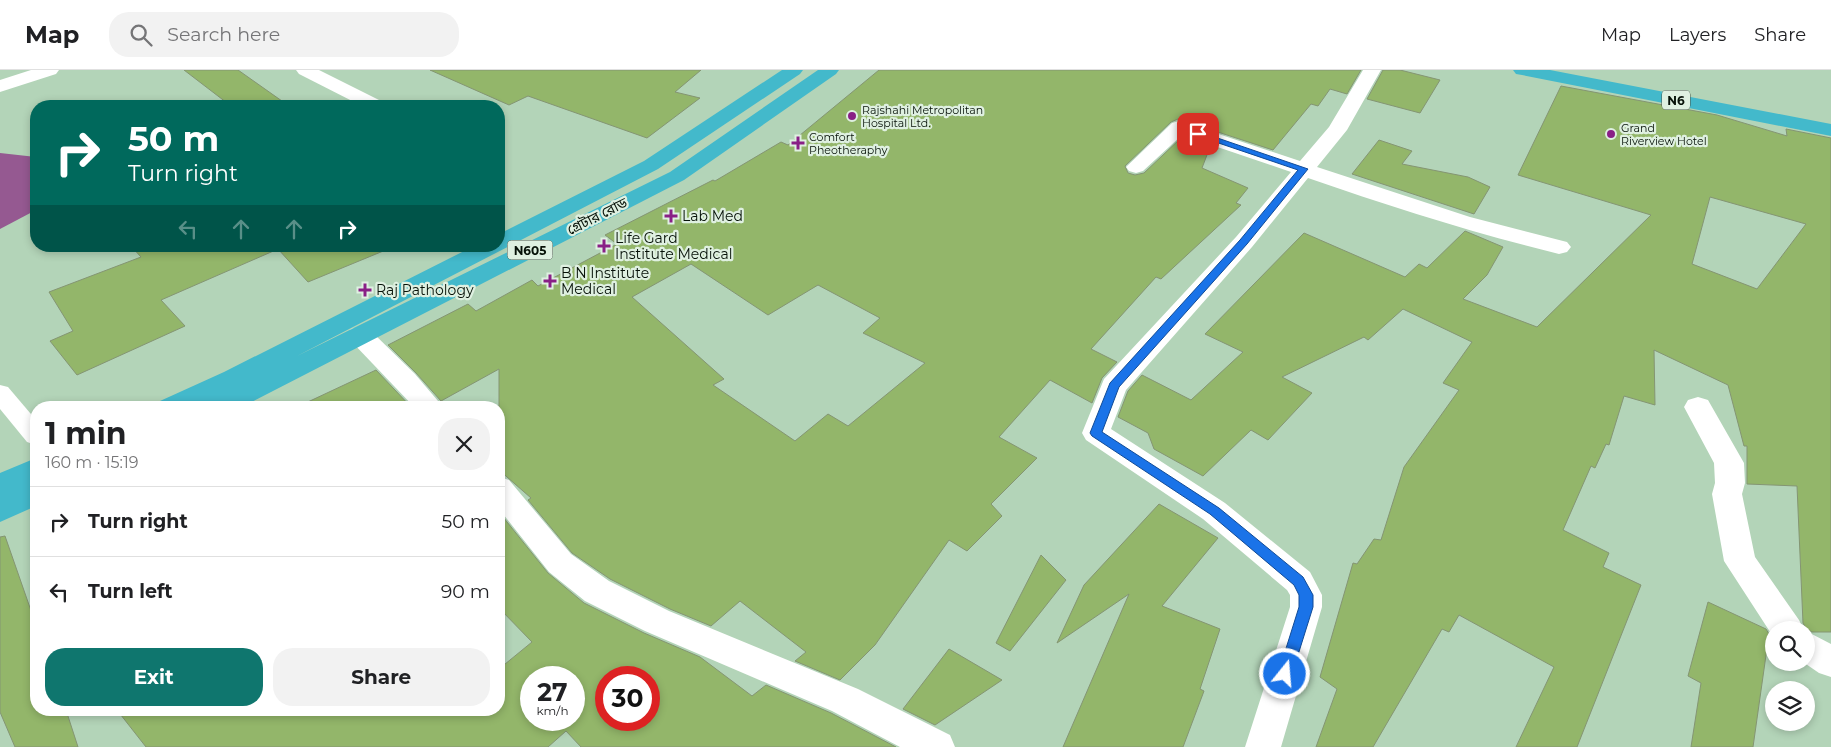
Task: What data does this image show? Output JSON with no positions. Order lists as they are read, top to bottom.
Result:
{
  "streets": {
    "highway": ["N6", "গ্রেটার রোড", "N605"]
  },
  "places": {
    "other": ["Rajshahi Metropolitan Hospital Ltd.", "Grand Riverview Hotel"],
    "health": [
      "Comfort Pheotheraphy",
      "Lab Med",
      "Life Gard Institute Medical",
      "B N Institute Medical",
      "Raj Pathology"
    ]
  },
  "page": {
    "header": "Map",
    "search": "Search here",
    "nav": ["Map", "Layers", "Share"],
    "turn": ["50 m", "Turn right"],
    "heading": ["1 min", "160 m · 15:19"],
    "list": [
      {
        "name": "Turn right",
        "value": "50 m"
      },
      {
        "name": "Turn left",
        "value": "90 m"
      }
    ],
    "buttons": ["Exit", "Share"],
    "speed": "27 km/h",
    "limit": "30"
  }
}
